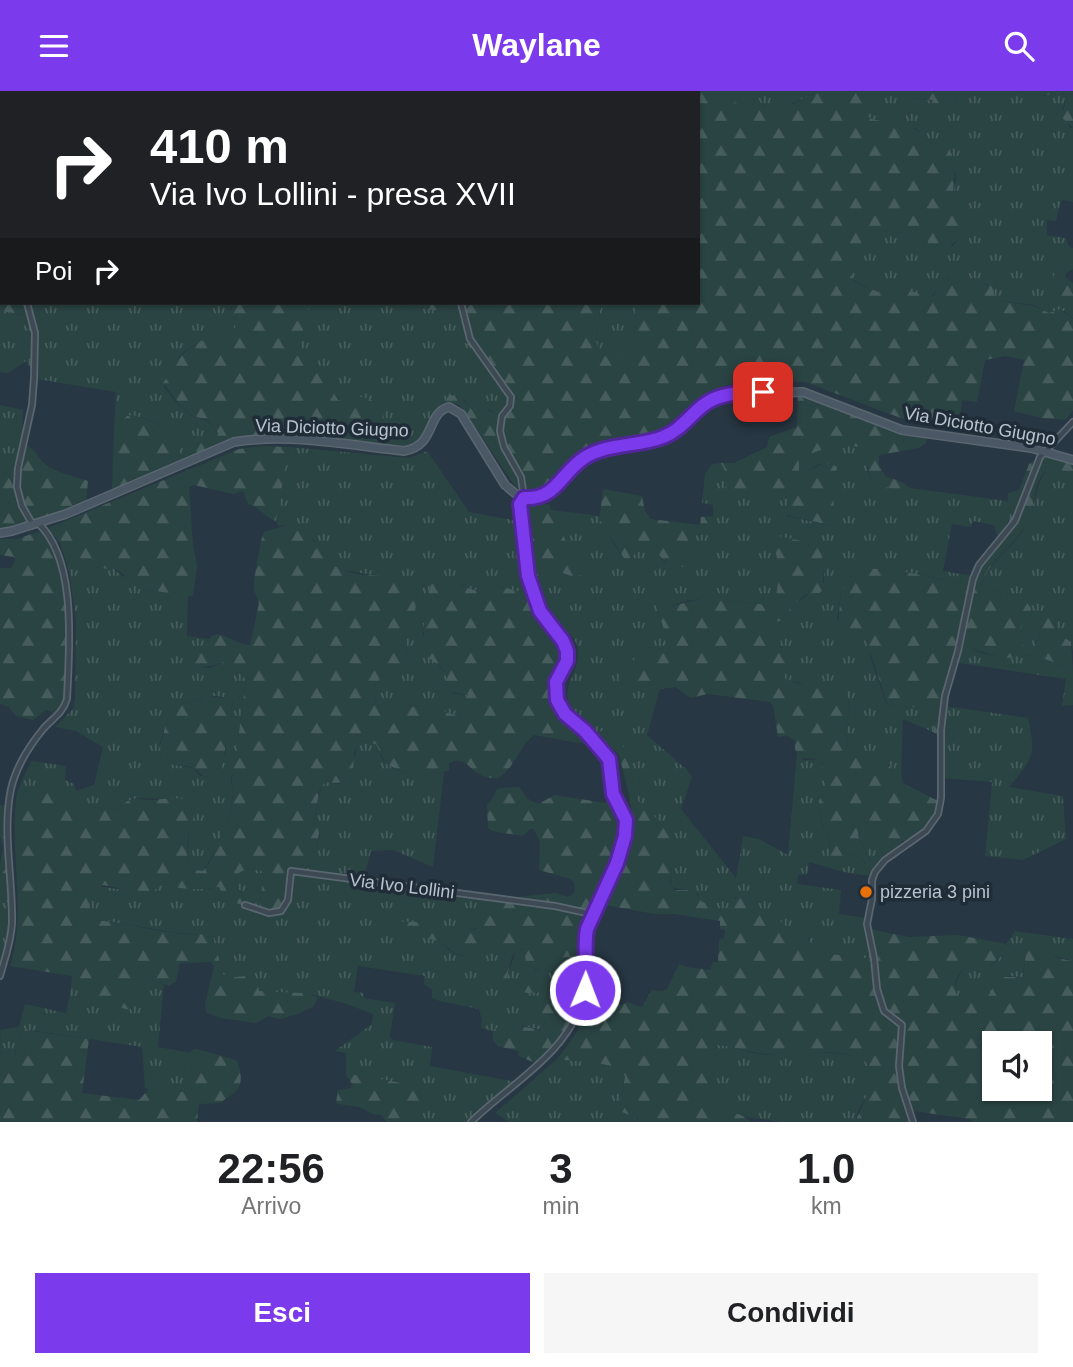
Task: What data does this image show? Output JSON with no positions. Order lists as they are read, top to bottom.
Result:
{
  "streets": {
    "main road": ["Via Diciotto Giugno"],
    "street": ["Via Ivo Lollini"]
  },
  "places": ["pizzeria 3 pini"],
  "page": {
    "header": "Waylane",
    "turn": ["410 m", "Via Ivo Lollini - presa XVII"],
    "then": "Poi",
    "eta": [
      "22:56",
      "Arrivo",
      "3",
      "min",
      "1.0",
      "km"
    ],
    "buttons": ["Esci", "Condividi"]
  }
}
